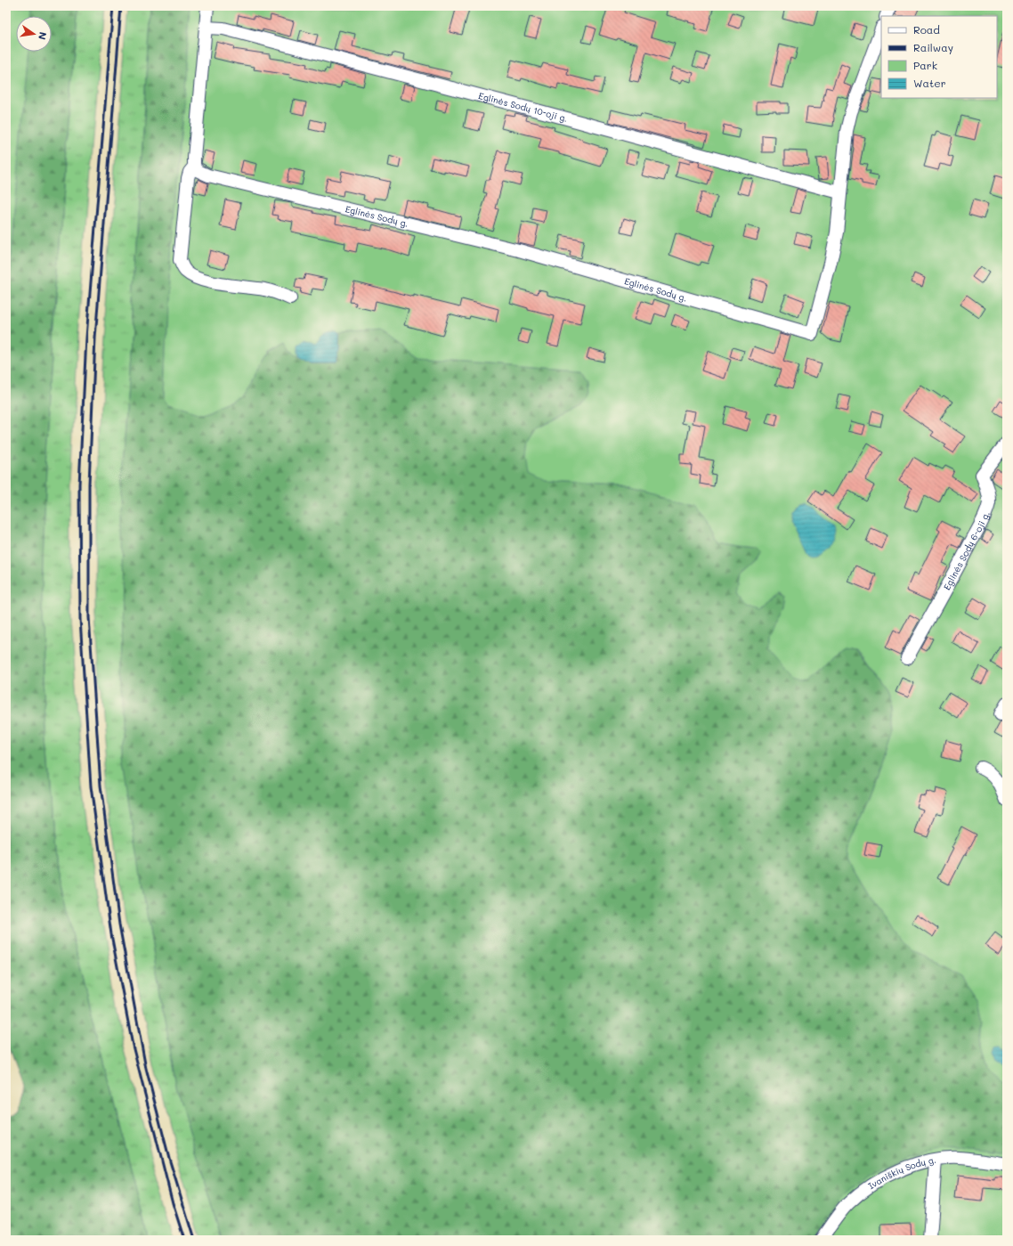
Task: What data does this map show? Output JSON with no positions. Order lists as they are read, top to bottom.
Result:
{
  "streets": {
    "street": [
      "Eglinės Sodų 10-oji g.",
      "Eglinės Sodų g.",
      "Eglinės Sodų 6-oji g.",
      "Ivaniškių Sodų g."
    ]
  },
  "crossings": [
    ["Eglinės Sodų 10-oji g.", "Eglinės Sodų g."]
  ],
  "legend": [
    "Road",
    "Railway",
    "Park",
    "Water"
  ],
  "north": "right"
}
